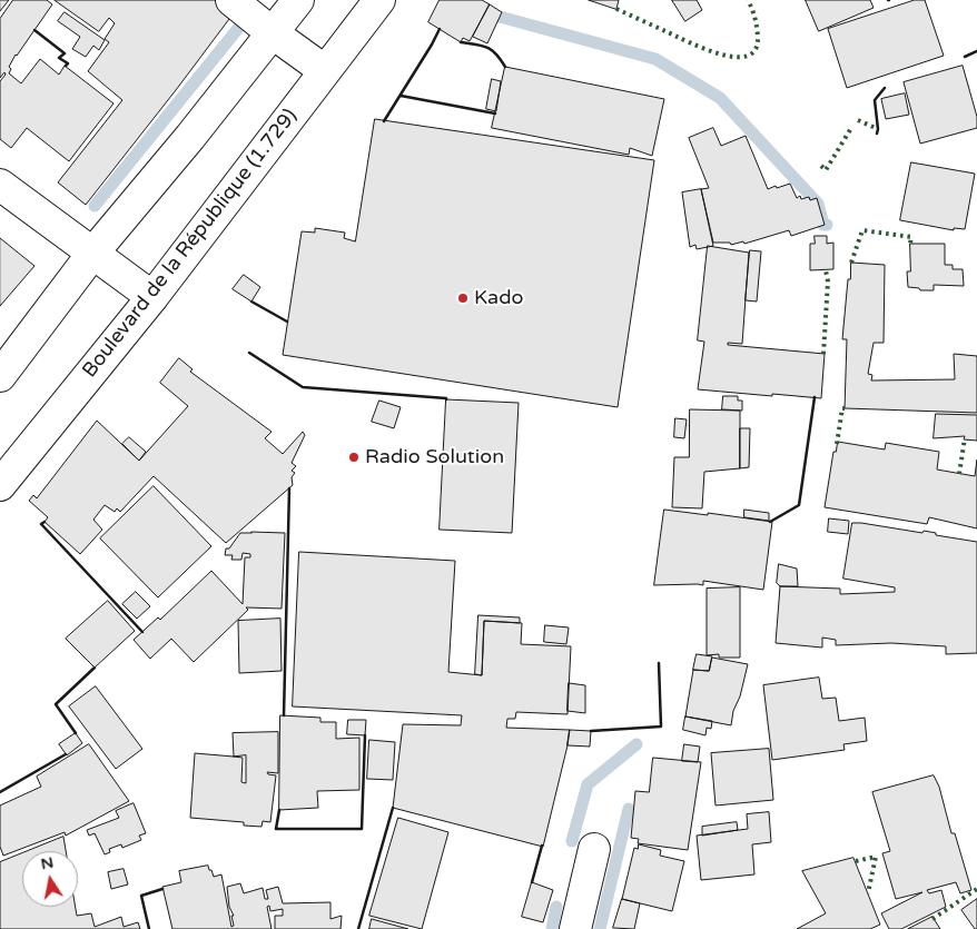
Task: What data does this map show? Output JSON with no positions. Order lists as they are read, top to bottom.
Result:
{
  "streets": {
    "main road": ["Boulevard de la République (1.729)"]
  },
  "places": ["Kado", "Radio Solution"],
  "north": "top"
}
